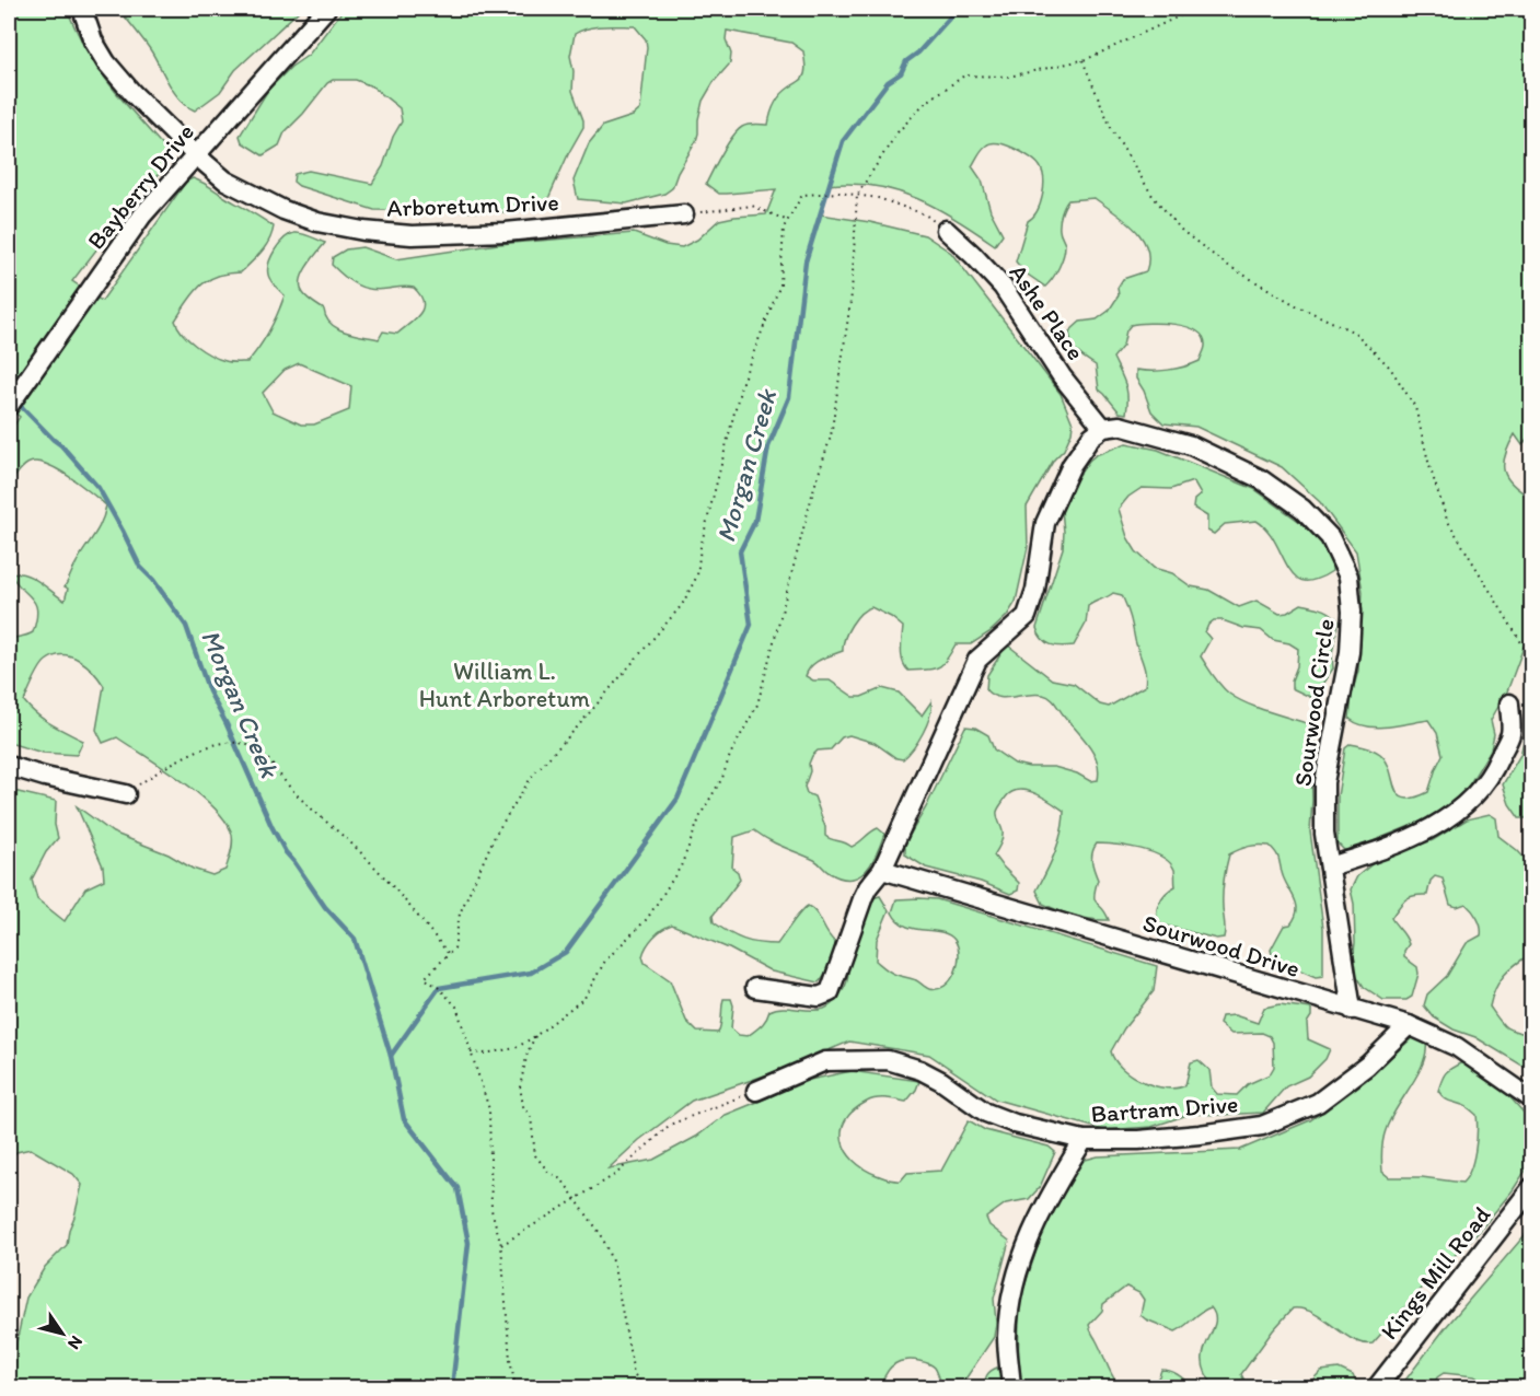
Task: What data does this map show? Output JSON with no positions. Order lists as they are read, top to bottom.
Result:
{
  "streets": {
    "street": [
      "Bayberry Drive",
      "Arboretum Drive",
      "Ashe Place",
      "Sourwood Circle",
      "Sourwood Drive",
      "Bartram Drive",
      "Kings Mill Road"
    ]
  },
  "crossings": [
    ["Bayberry Drive", "Arboretum Drive"],
    ["Ashe Place", "Sourwood Circle"],
    ["Sourwood Circle", "Sourwood Drive"],
    ["Sourwood Drive", "Bartram Drive"]
  ],
  "water": ["Morgan Creek"],
  "parks": ["William L. Hunt Arboretum"],
  "north": "bottom right"
}
